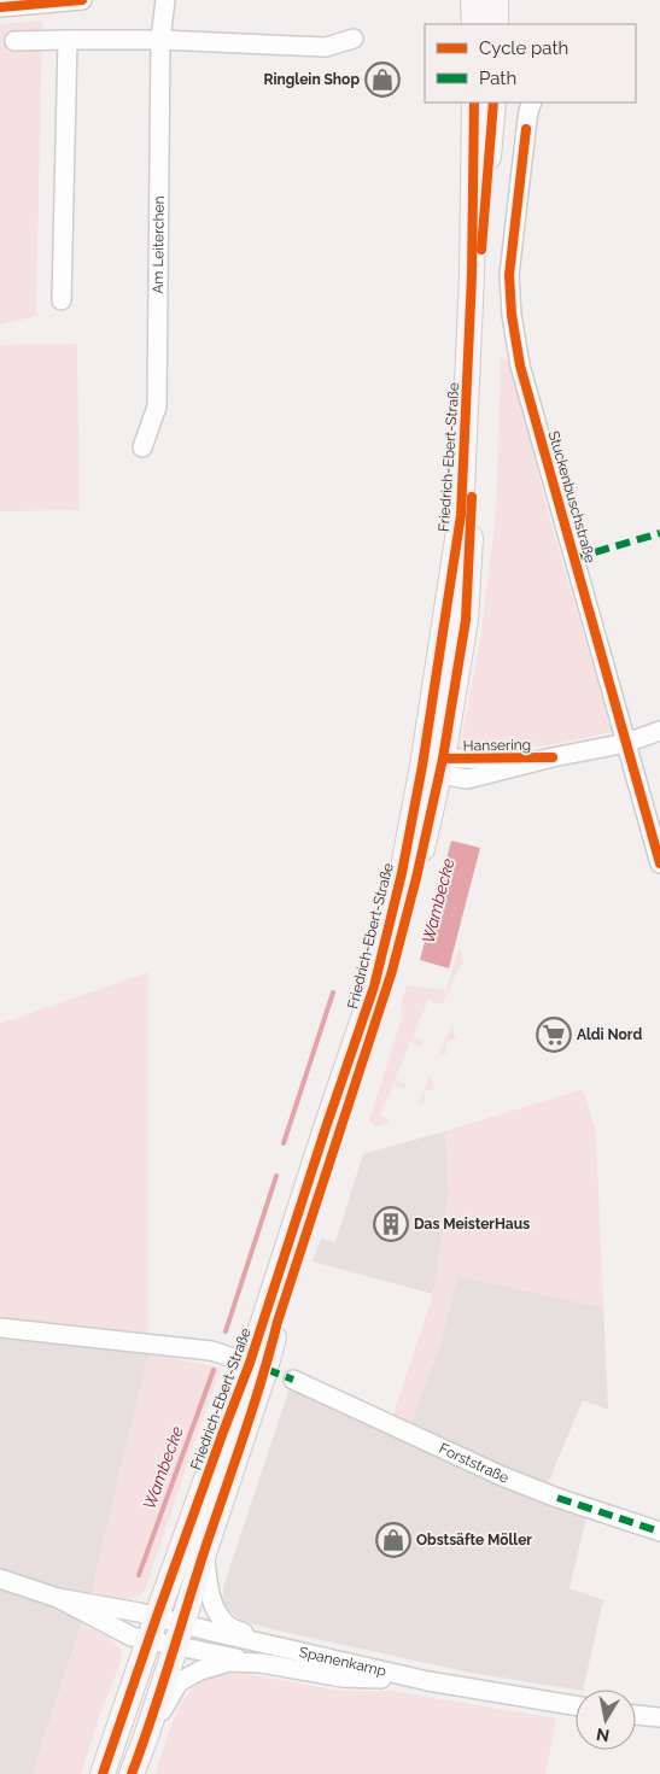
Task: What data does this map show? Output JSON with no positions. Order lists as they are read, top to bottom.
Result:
{
  "streets": {
    "main road": ["Friedrich-Ebert-Straße"],
    "street": [
      "Am Leiterchen",
      "Stuckenbuschstraße",
      "Hansering",
      "Forststraße",
      "Spanenkamp"
    ]
  },
  "crossings": [
    ["Friedrich-Ebert-Straße", "Hansering"],
    ["Friedrich-Ebert-Straße", "Spanenkamp"],
    ["Stuckenbuschstraße", "Hansering"]
  ],
  "water": ["Wambecke"],
  "places": {
    "shop": ["Ringlein Shop", "Obstsäfte Möller"],
    "supermarket": ["Aldi Nord"],
    "building": ["Das MeisterHaus"]
  },
  "legend": ["Cycle path", "Path"],
  "north": "bottom"
}
